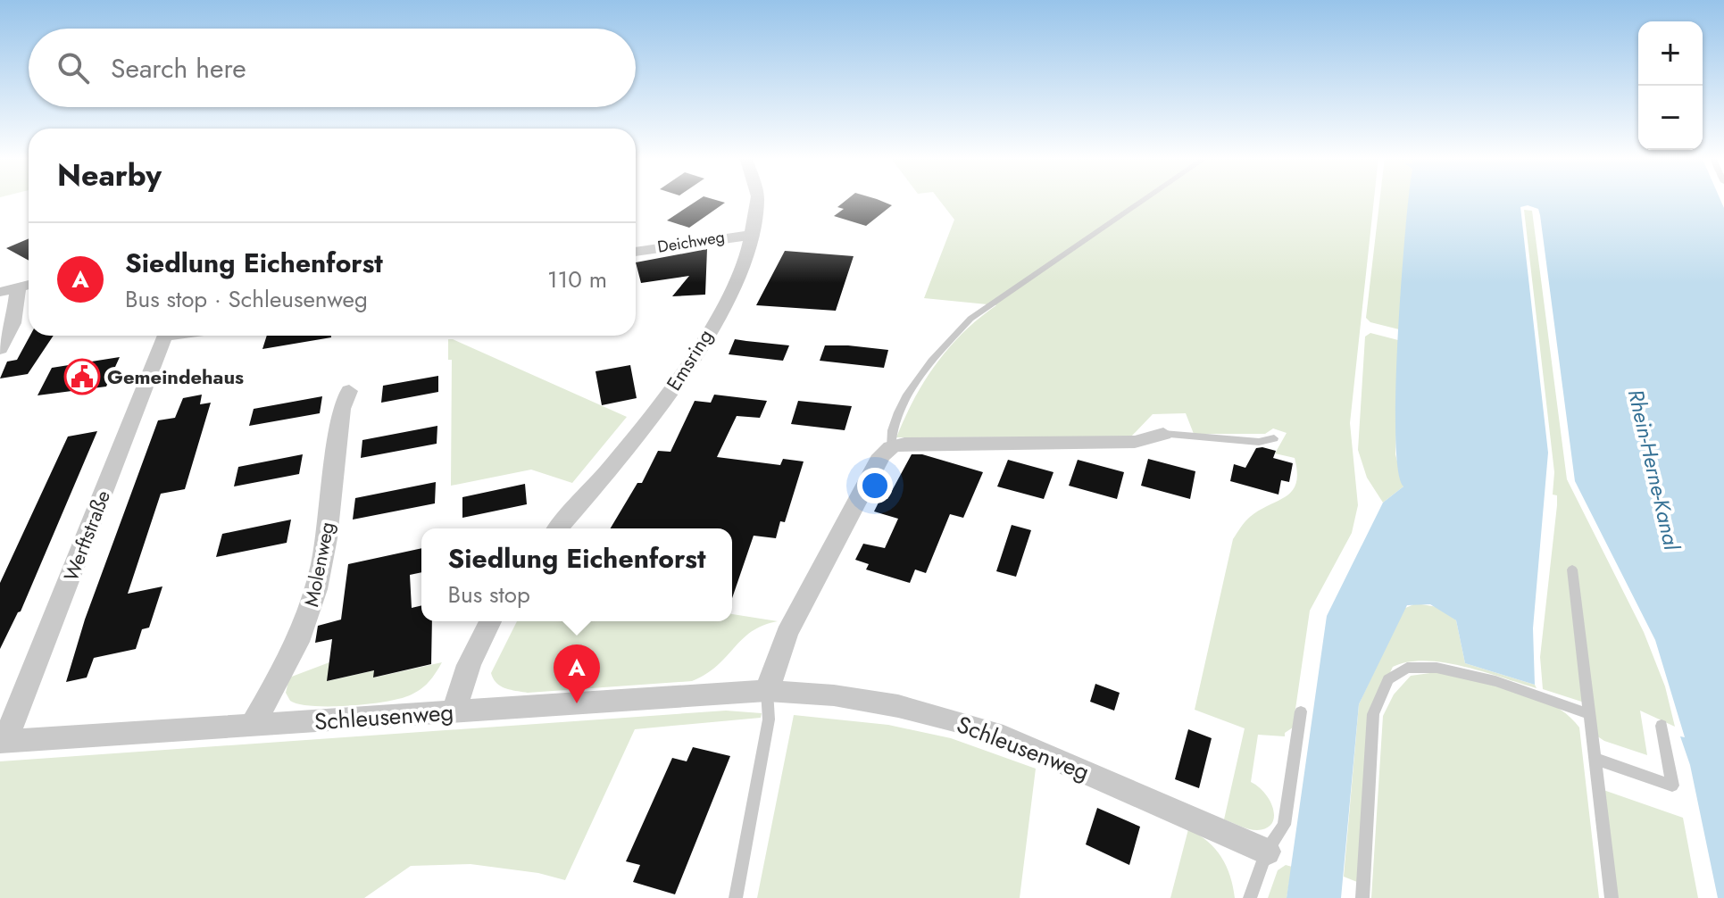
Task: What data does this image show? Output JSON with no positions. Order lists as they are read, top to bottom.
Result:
{
  "streets": {
    "street": [
      "Deichweg",
      "Emsring",
      "Werftstraße",
      "Molenweg",
      "Schleusenweg"
    ]
  },
  "crossings": [
    ["Deichweg", "Emsring"],
    ["Werftstraße", "Schleusenweg"],
    ["Molenweg", "Schleusenweg"]
  ],
  "water": ["Rhein-Herne-Kanal"],
  "places": {
    "public building": ["Gemeindehaus"]
  },
  "page": {
    "map_buttons": ["+", "−"],
    "search": "Search here",
    "heading": "Nearby",
    "list": [
      {
        "mark": "A",
        "name": "Siedlung Eichenforst",
        "note": "Bus stop · Schleusenweg",
        "value": "110 m"
      }
    ],
    "popup": ["Siedlung Eichenforst", "Bus stop"],
    "pins": "A"
  }
}
